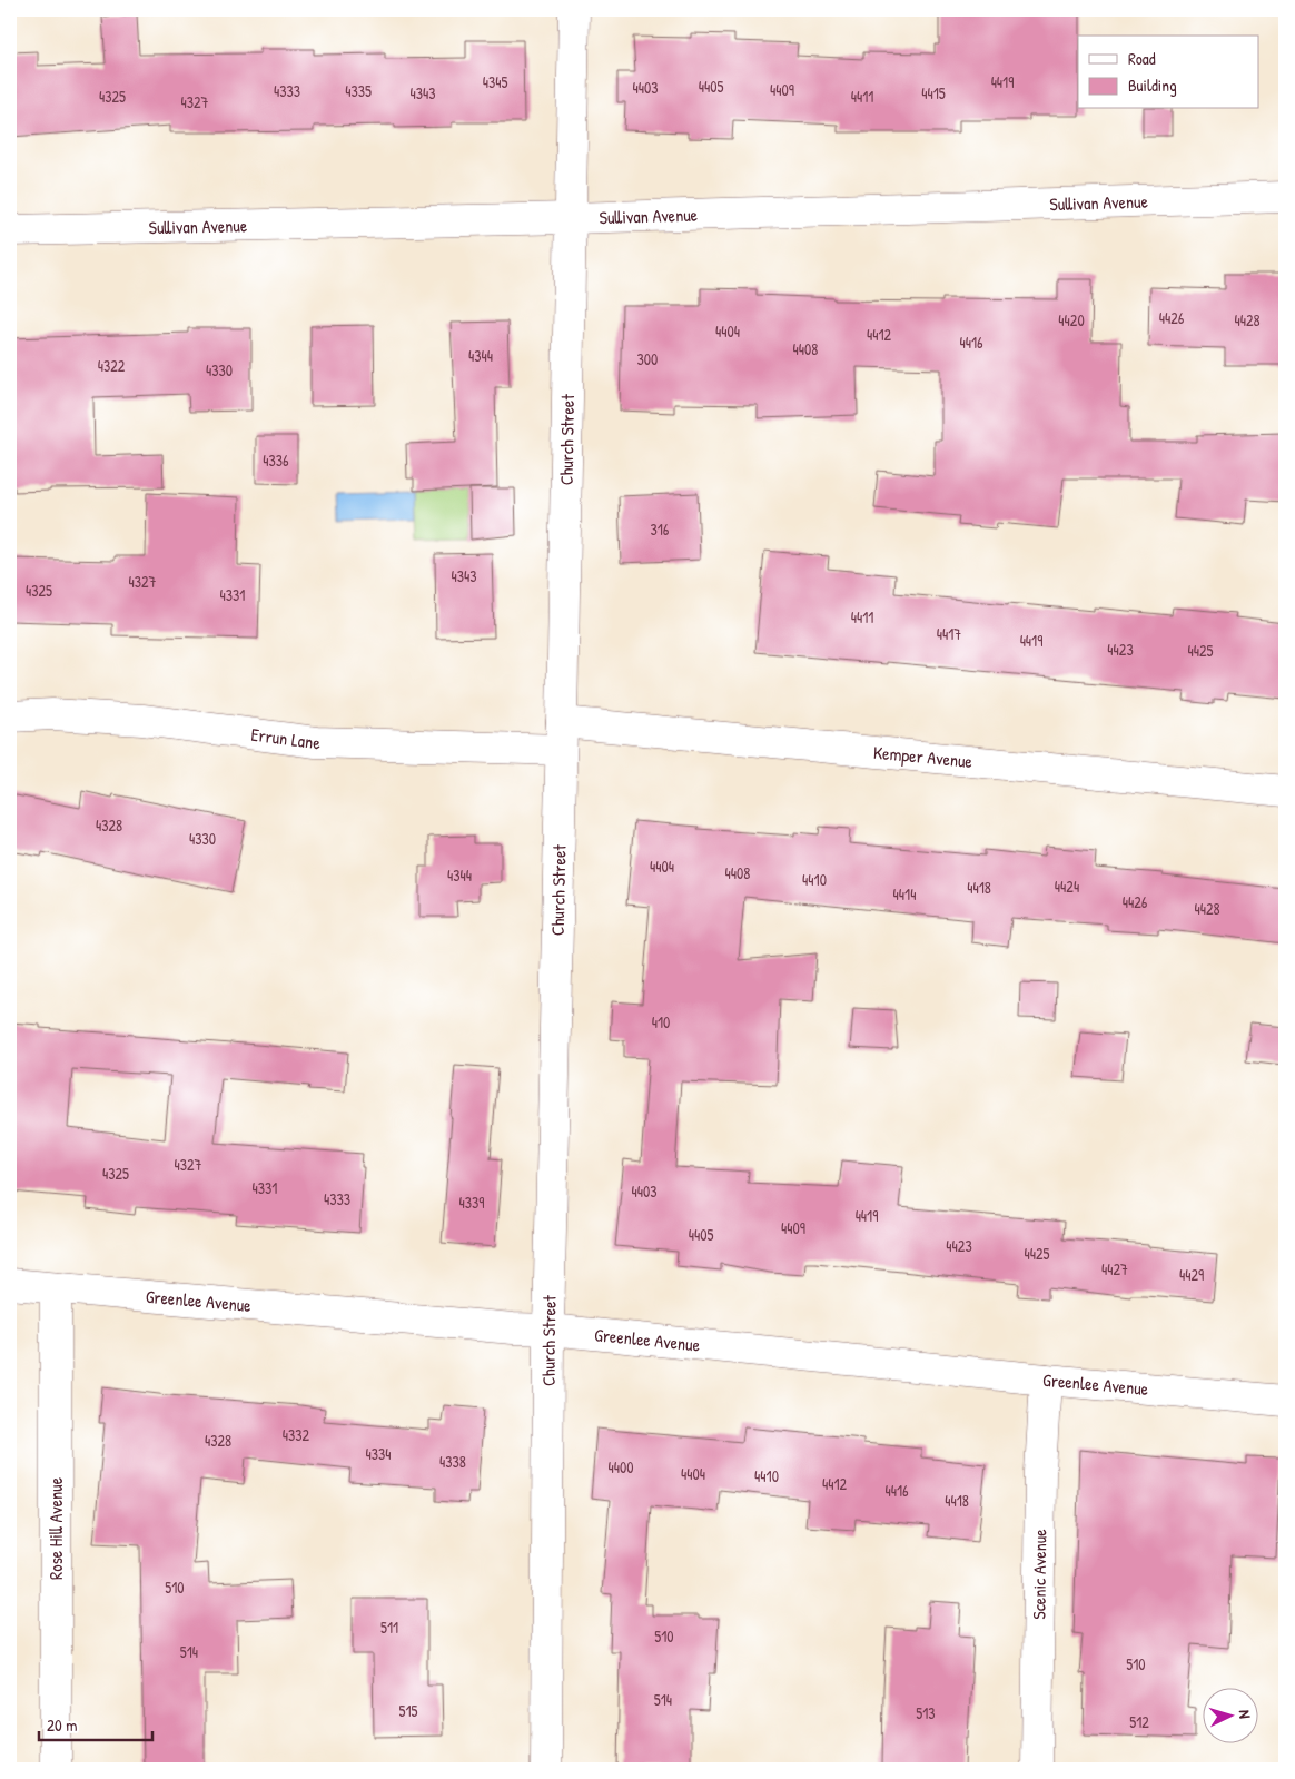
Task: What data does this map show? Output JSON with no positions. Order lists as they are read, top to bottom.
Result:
{
  "streets": {
    "street": [
      "Sullivan Avenue",
      "Church Street",
      "Errun Lane",
      "Kemper Avenue",
      "Greenlee Avenue",
      "Rose Hill Avenue",
      "Scenic Avenue"
    ]
  },
  "crossings": [
    ["Sullivan Avenue", "Church Street"],
    ["Church Street", "Errun Lane"],
    ["Church Street", "Kemper Avenue"],
    ["Church Street", "Greenlee Avenue"],
    ["Errun Lane", "Kemper Avenue"],
    ["Greenlee Avenue", "Rose Hill Avenue"],
    ["Greenlee Avenue", "Scenic Avenue"]
  ],
  "house_numbers": [
    "4345",
    "4419",
    "4405",
    "4403",
    "4409",
    "4333",
    "4335",
    "4343",
    "4415",
    "4325",
    "4411",
    "4327",
    "4426",
    "4420",
    "4428",
    "4404",
    "4412",
    "4416",
    "4408",
    "4344",
    "300",
    "4322",
    "4330",
    "4336",
    "316",
    "4343",
    "4327",
    "4325",
    "4331",
    "4411",
    "4417",
    "4419",
    "4423",
    "4425",
    "4328",
    "4330",
    "4404",
    "4408",
    "4344",
    "4410",
    "4424",
    "4418",
    "4414",
    "4426",
    "4428",
    "410",
    "4327",
    "4325",
    "4331",
    "4403",
    "4333",
    "4339",
    "4419",
    "4409",
    "4405",
    "4423",
    "4425",
    "4427",
    "4429",
    "4332",
    "4328",
    "4334",
    "4338",
    "4400",
    "4404",
    "4410",
    "4412",
    "4416",
    "4418",
    "510",
    "511",
    "510",
    "514",
    "510",
    "514",
    "515",
    "513",
    "512"
  ],
  "legend": ["Road", "Building"],
  "scale_bar": "20 m",
  "north": "right"
}
